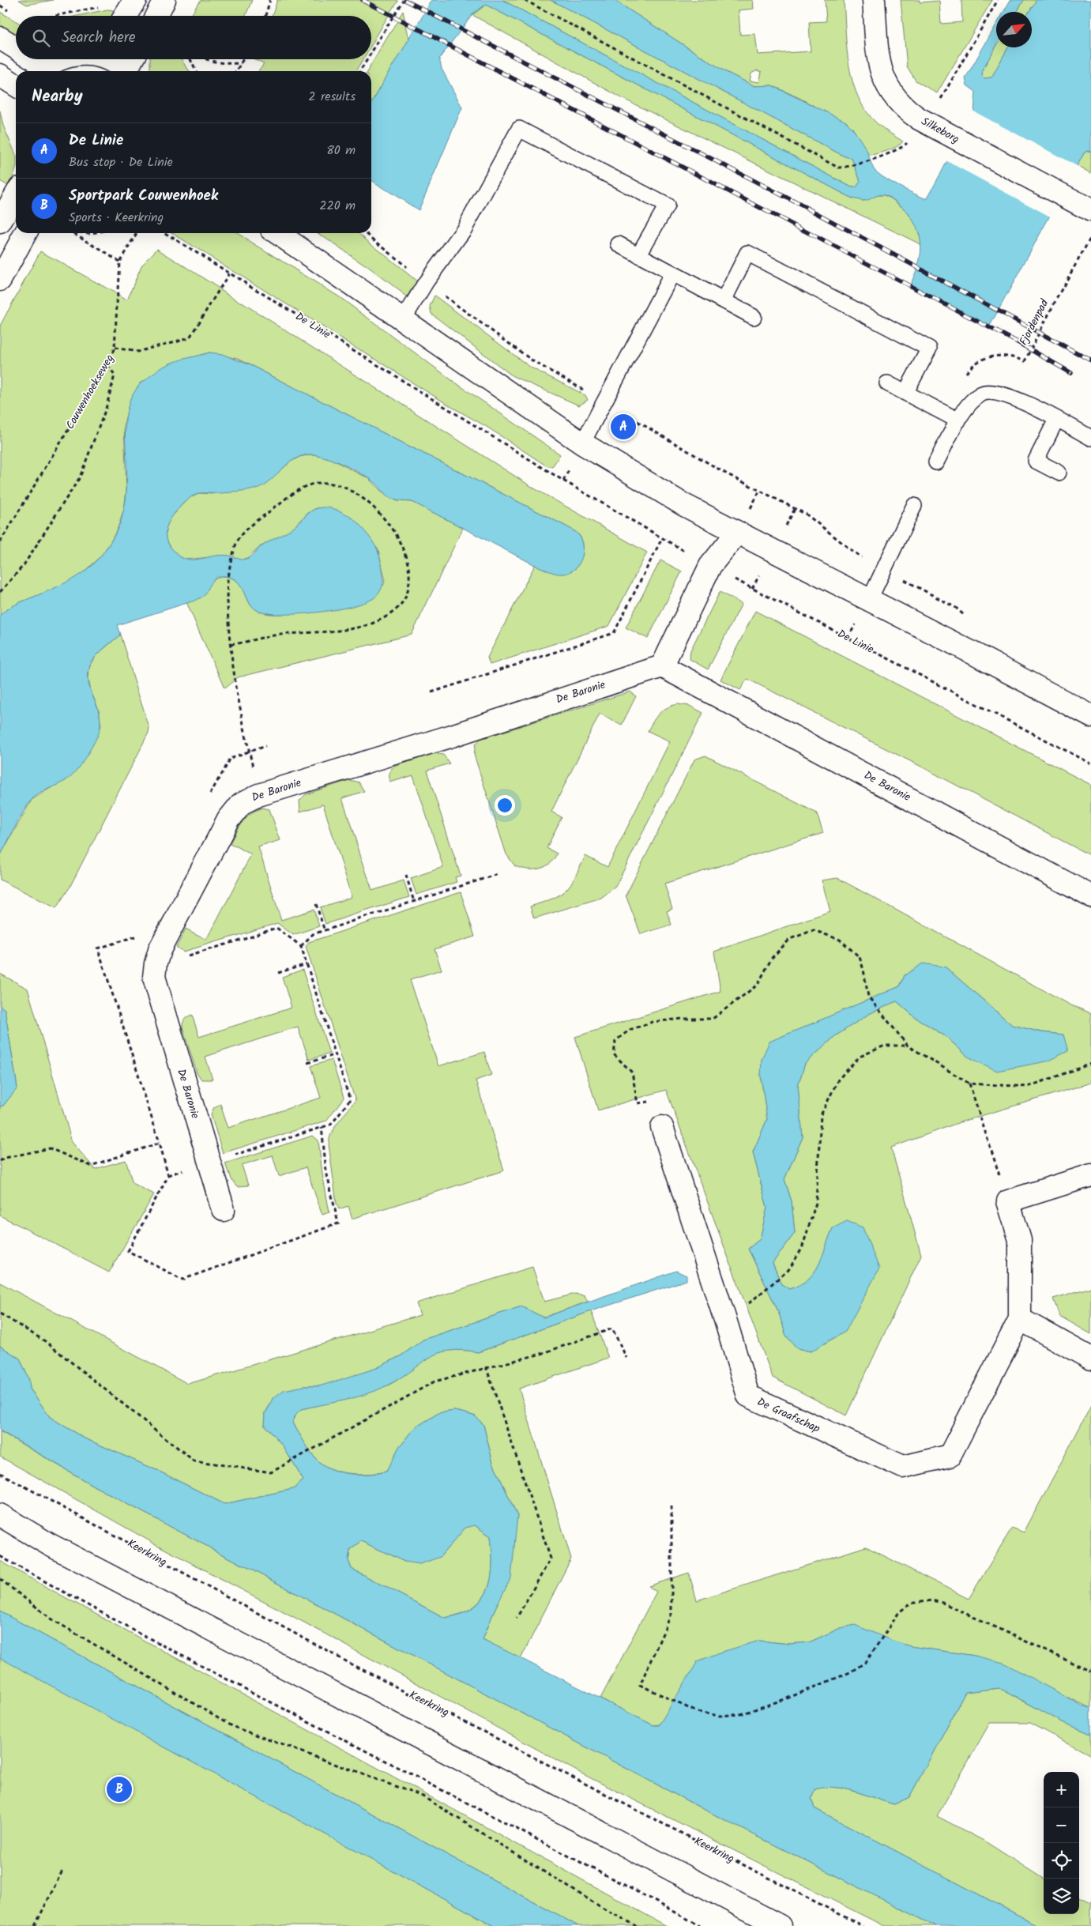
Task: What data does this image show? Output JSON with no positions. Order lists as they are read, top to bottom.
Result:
{
  "streets": {
    "street": ["Silkeborg", "De Baronie", "De Graafschap"],
    "path": [
      "Fjordenpad",
      "De Linie",
      "Couwenhoekseweg",
      "Keerkring"
    ]
  },
  "north": "top right",
  "page": {
    "search": "Search here",
    "heading": ["Nearby", "2 results"],
    "list": [
      {
        "mark": "A",
        "name": "De Linie",
        "note": "Bus stop · De Linie",
        "value": "80 m"
      },
      {
        "mark": "B",
        "name": "Sportpark Couwenhoek",
        "note": "Sports · Keerkring",
        "value": "220 m"
      }
    ],
    "pins": ["A", "B"],
    "map_buttons": ["+", "−"]
  }
}
